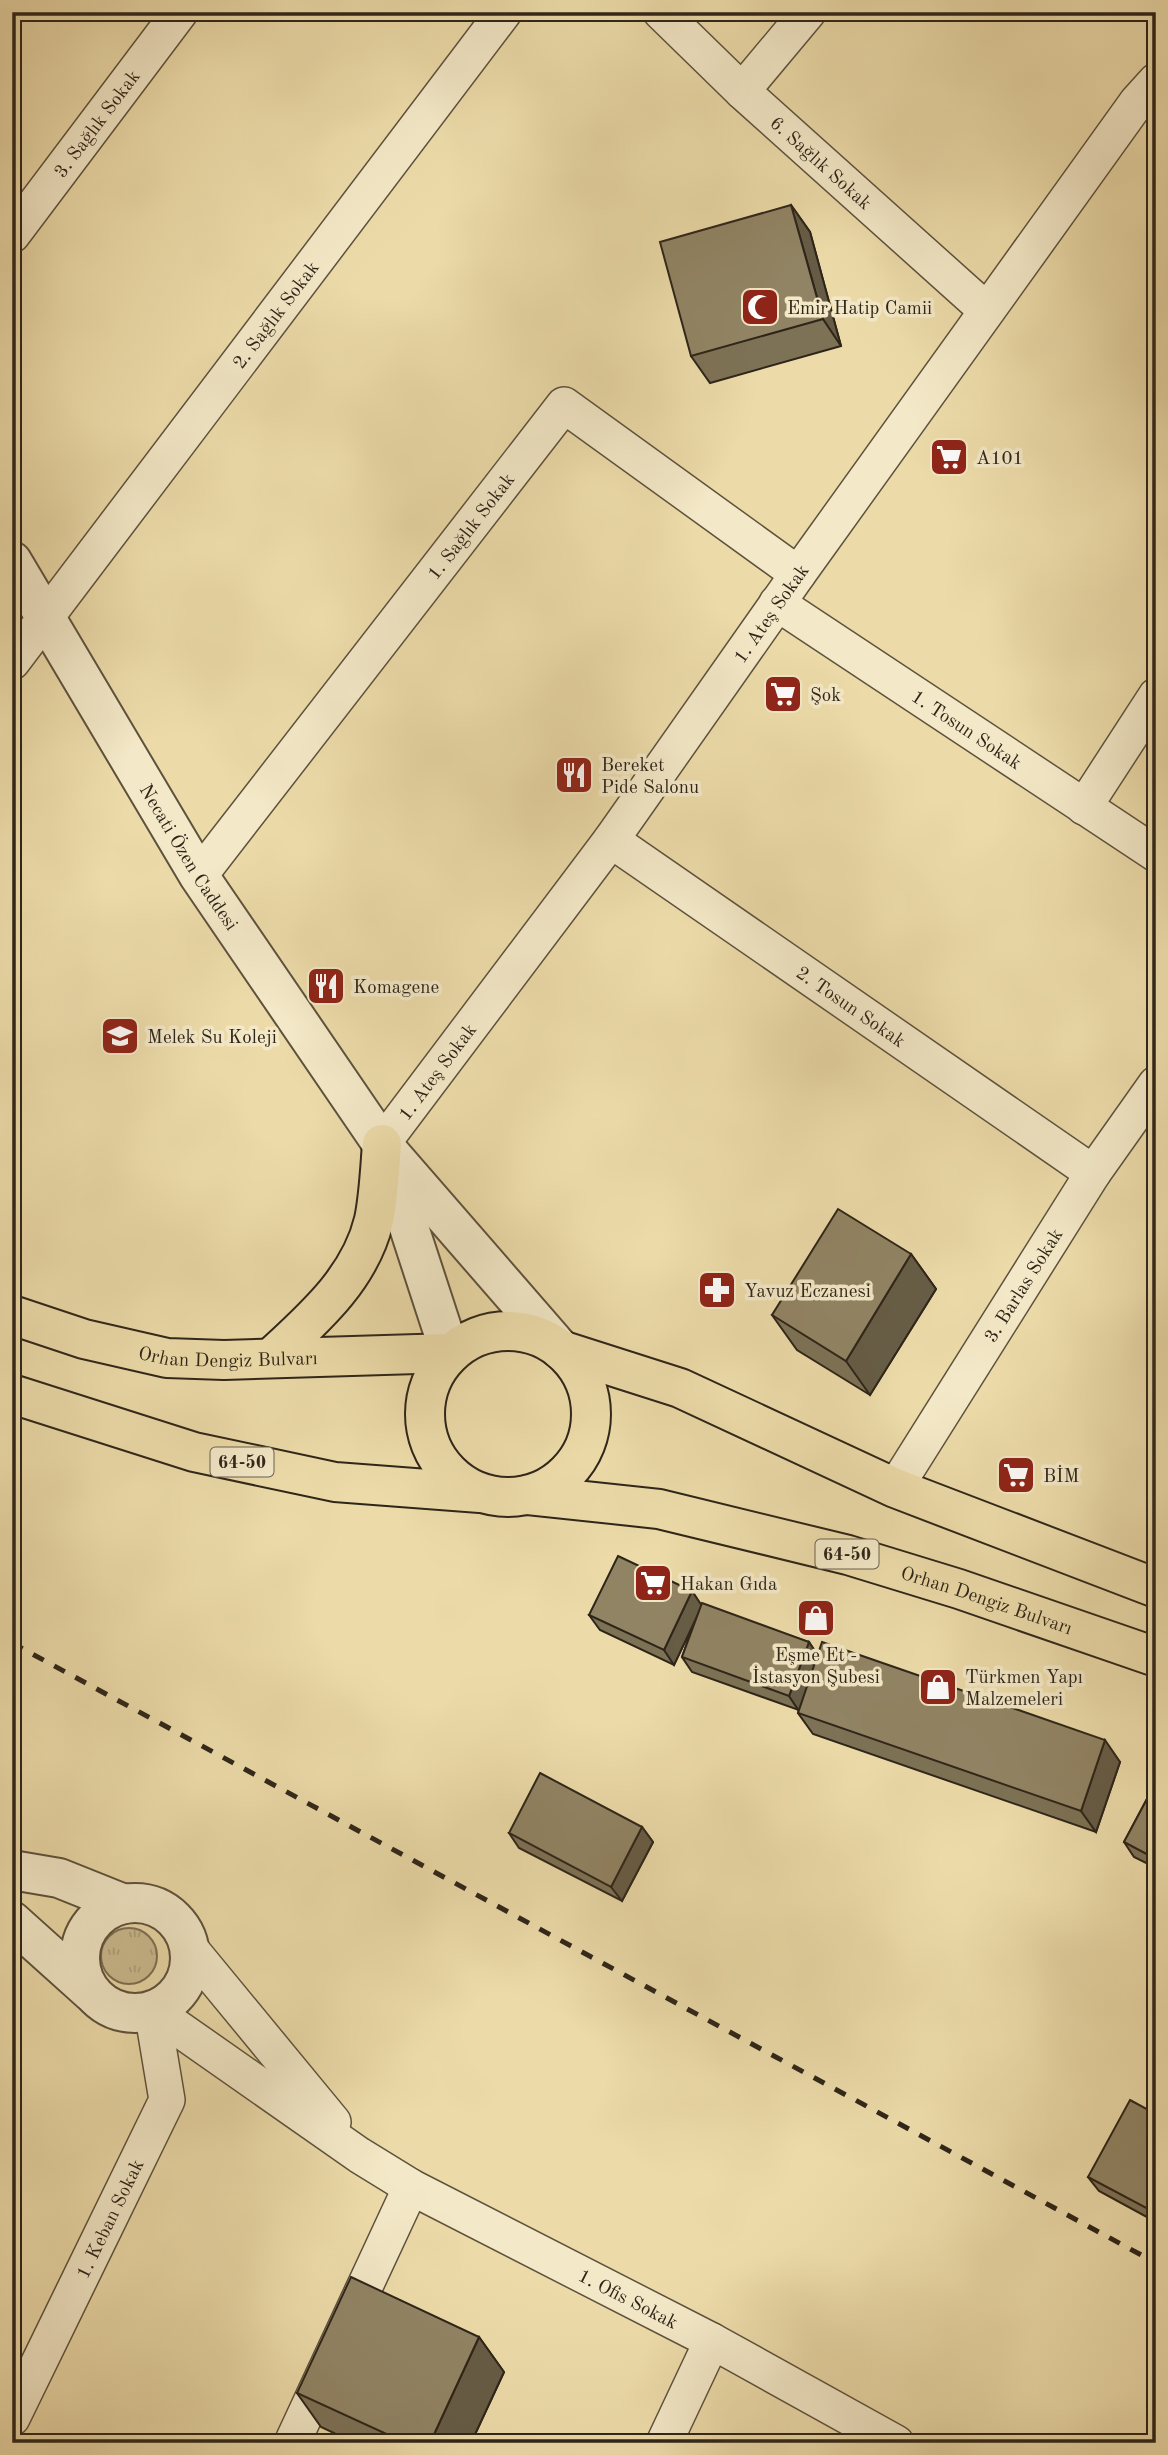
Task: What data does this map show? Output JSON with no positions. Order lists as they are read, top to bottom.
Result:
{
  "streets": {
    "main road": ["Orhan Dengiz Bulvarı", "64-50"],
    "street": [
      "3. Sağlık Sokak",
      "6. Sağlık Sokak",
      "2. Sağlık Sokak",
      "1. Sağlık Sokak",
      "1. Ateş Sokak",
      "1. Tosun Sokak",
      "Necati Özen Caddesi",
      "2. Tosun Sokak",
      "3. Barlas Sokak",
      "1. Keban Sokak",
      "1. Ofis Sokak"
    ]
  },
  "crossings": [
    ["6. Sağlık Sokak", "1. Ateş Sokak"],
    ["2. Sağlık Sokak", "Necati Özen Caddesi"],
    ["1. Sağlık Sokak", "1. Ateş Sokak"],
    ["1. Sağlık Sokak", "Necati Özen Caddesi"],
    ["1. Ateş Sokak", "1. Tosun Sokak"],
    ["1. Ateş Sokak", "Necati Özen Caddesi"],
    ["1. Ateş Sokak", "2. Tosun Sokak"],
    ["2. Tosun Sokak", "3. Barlas Sokak"],
    ["3. Barlas Sokak", "Orhan Dengiz Bulvarı"],
    ["1. Keban Sokak", "1. Ofis Sokak"]
  ],
  "places": {
    "mosque": ["Emir Hatip Camii"],
    "supermarket": [
      "A101",
      "Şok",
      "BİM",
      "Hakan Gıda"
    ],
    "restaurant": ["Bereket Pide Salonu", "Komagene"],
    "school or university": ["Melek Su Koleji"],
    "pharmacy": ["Yavuz Eczanesi"],
    "shop": ["Eşme Et - İstasyon Şubesi", "Türkmen Yapı Malzemeleri"]
  }
}
